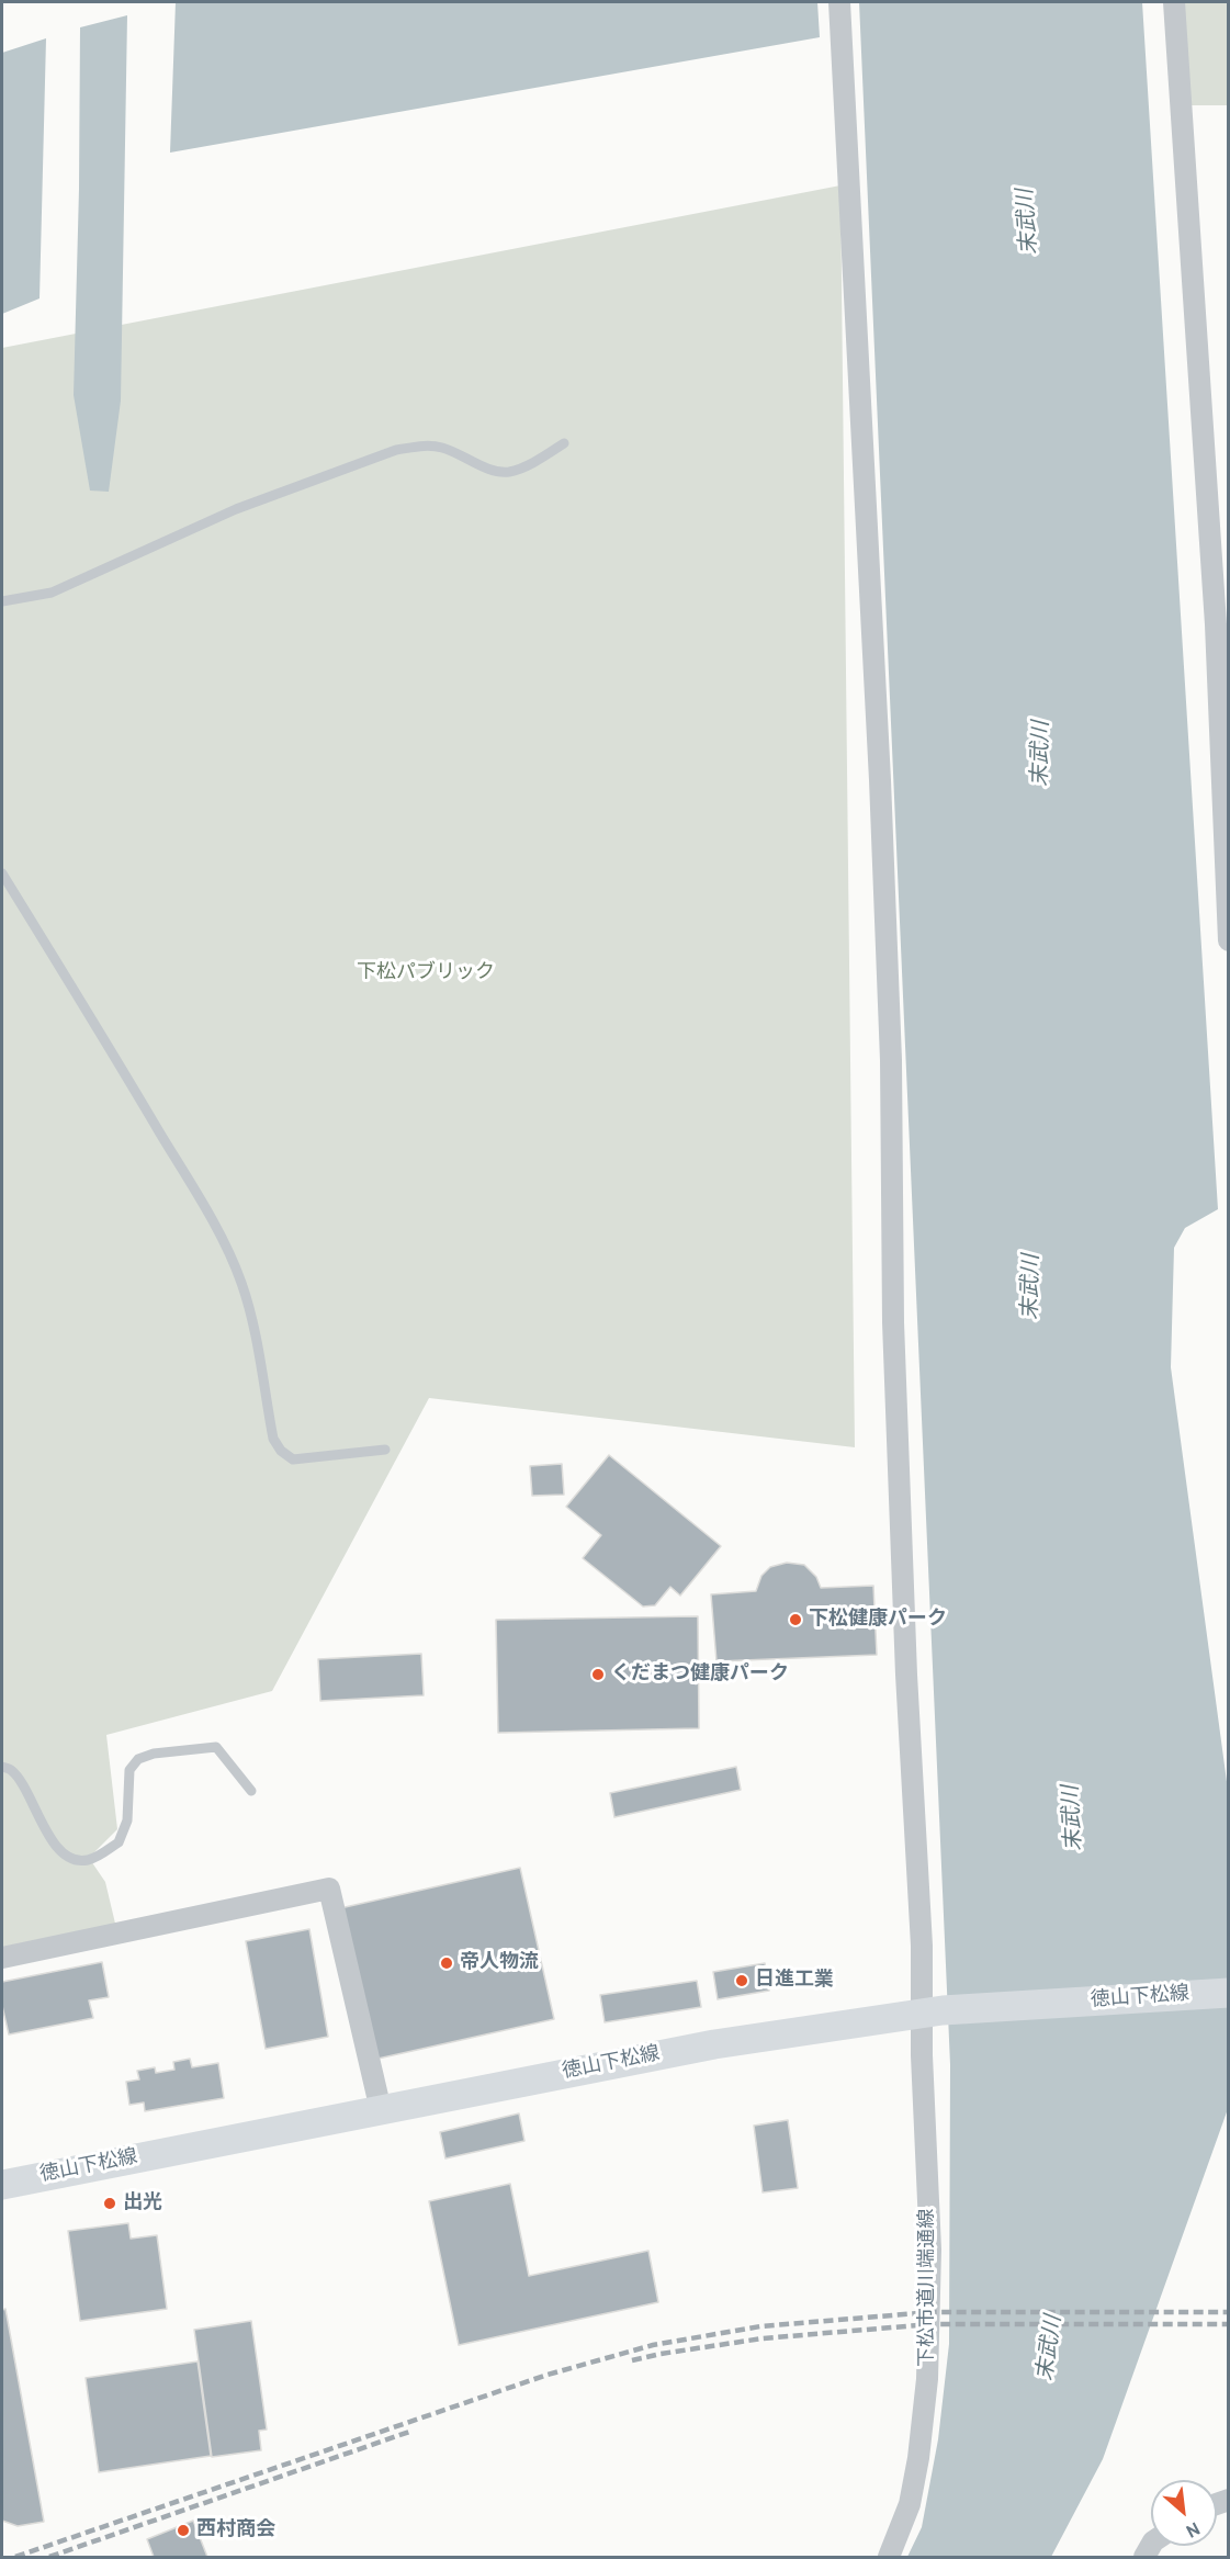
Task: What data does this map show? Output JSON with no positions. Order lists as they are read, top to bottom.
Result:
{
  "streets": {
    "main road": ["徳山下松線"],
    "street": ["下松市道川端通線"]
  },
  "crossings": [
    ["徳山下松線", "下松市道川端通線"]
  ],
  "water": ["末武川"],
  "parks": ["下松パブリック"],
  "places": [
    "下松健康パーク",
    "くだまつ健康パーク",
    "帝人物流",
    "日進工業",
    "出光",
    "西村商会"
  ],
  "north": "bottom right"
}
